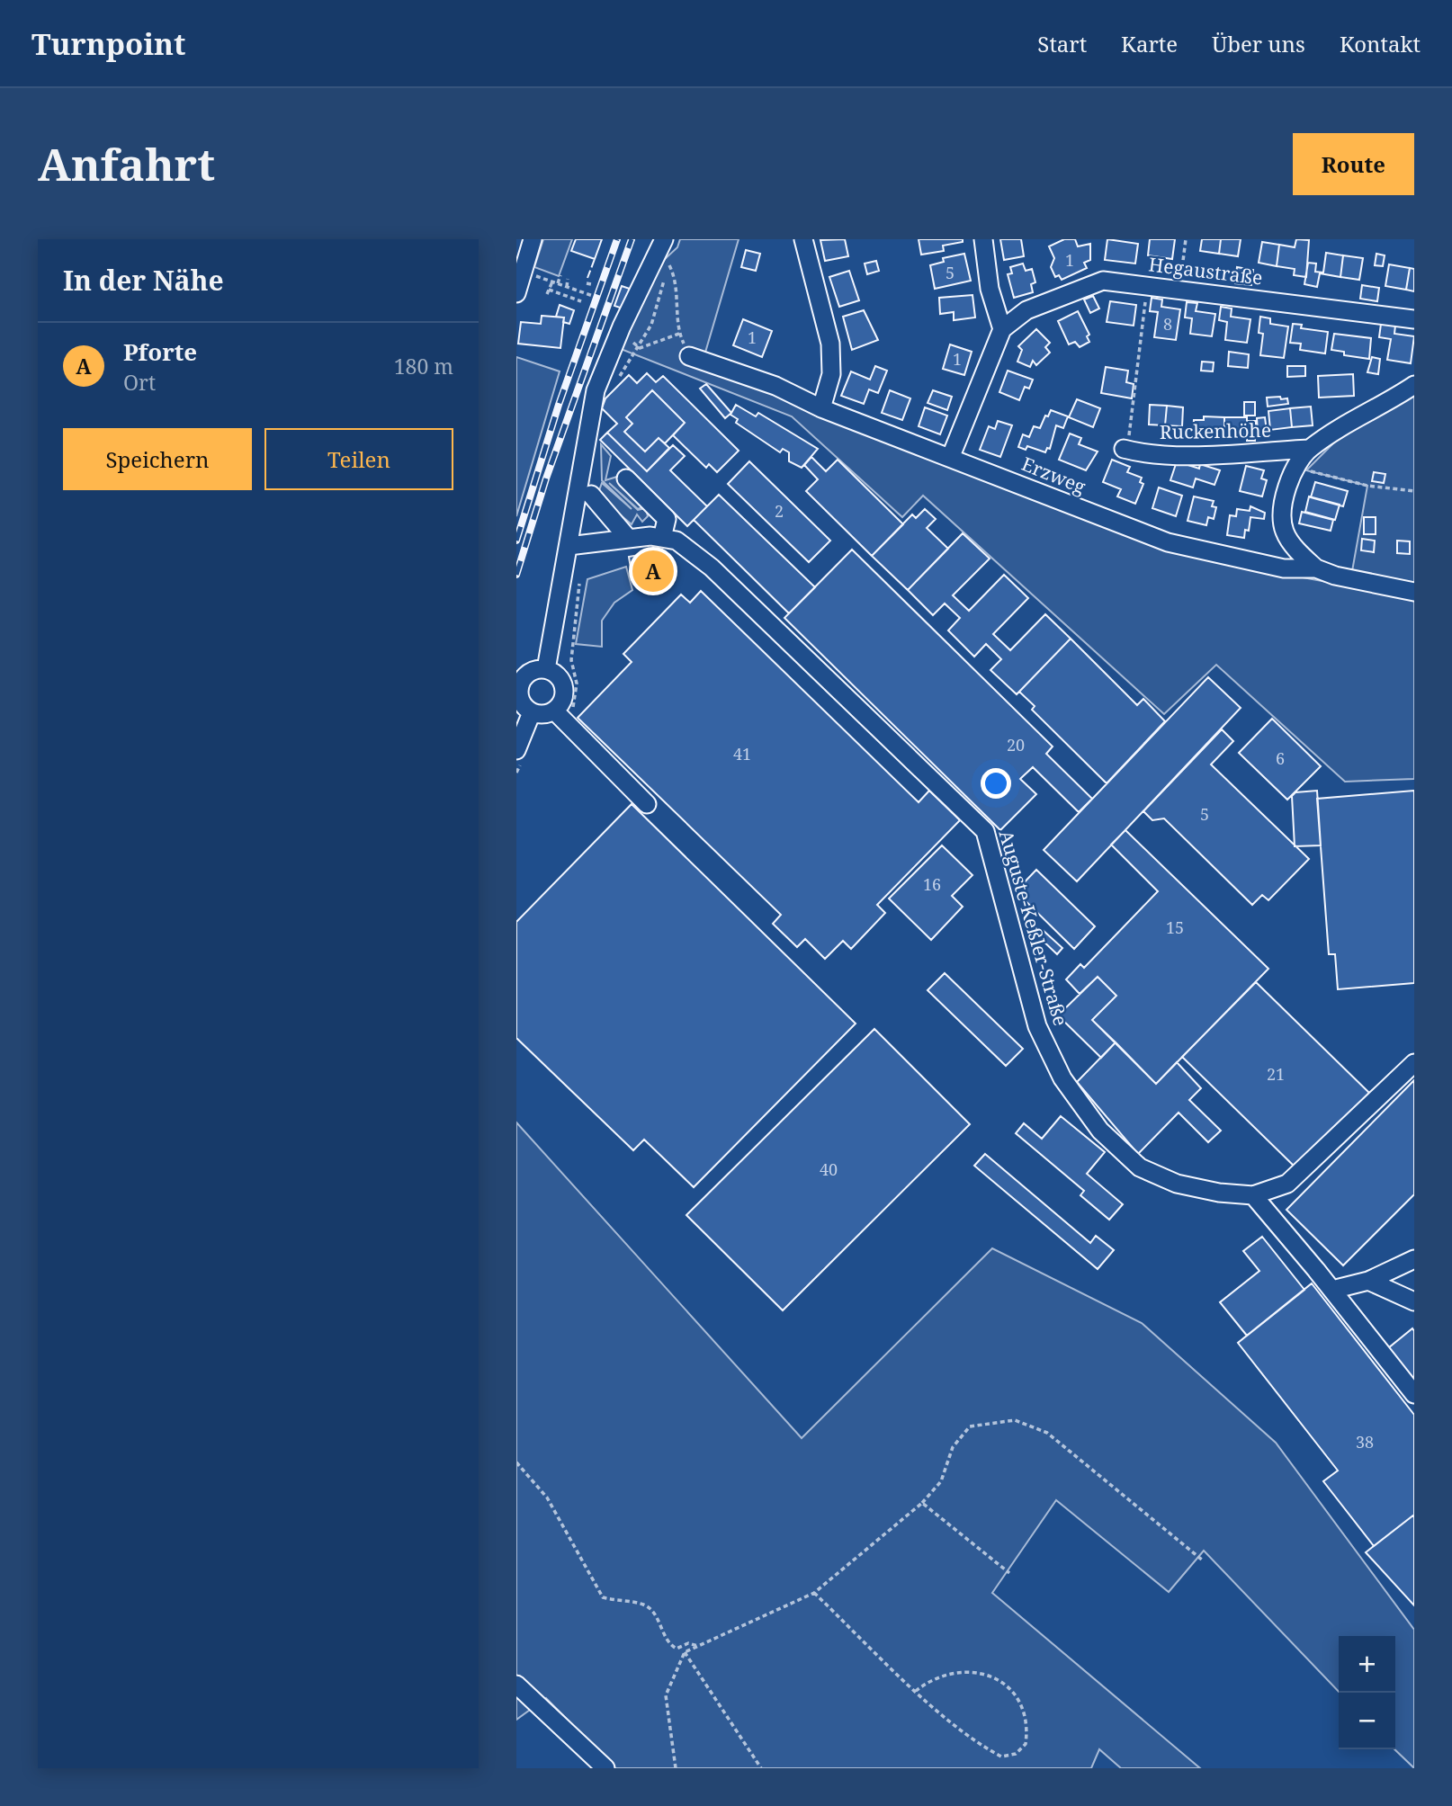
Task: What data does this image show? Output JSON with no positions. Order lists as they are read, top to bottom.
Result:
{
  "streets": {
    "street": [
      "Hegaustraße",
      "Ruckenhöhe",
      "Erzweg",
      "Auguste-Keßler-Straße"
    ]
  },
  "house_numbers": [
    "1",
    "5",
    "8",
    "1",
    "1",
    "2",
    "20",
    "41",
    "6",
    "5",
    "16",
    "15",
    "21",
    "40",
    "38"
  ],
  "page": {
    "header": "Turnpoint",
    "nav": [
      "Start",
      "Karte",
      "Über uns",
      "Kontakt"
    ],
    "buttons": [
      "Route",
      ["Speichern", "Teilen"]
    ],
    "title": "Anfahrt",
    "heading": "In der Nähe",
    "list": [
      {
        "mark": "A",
        "name": "Pforte",
        "note": "Ort",
        "value": "180 m"
      }
    ],
    "pins": "A",
    "map_buttons": ["+", "−"]
  }
}
